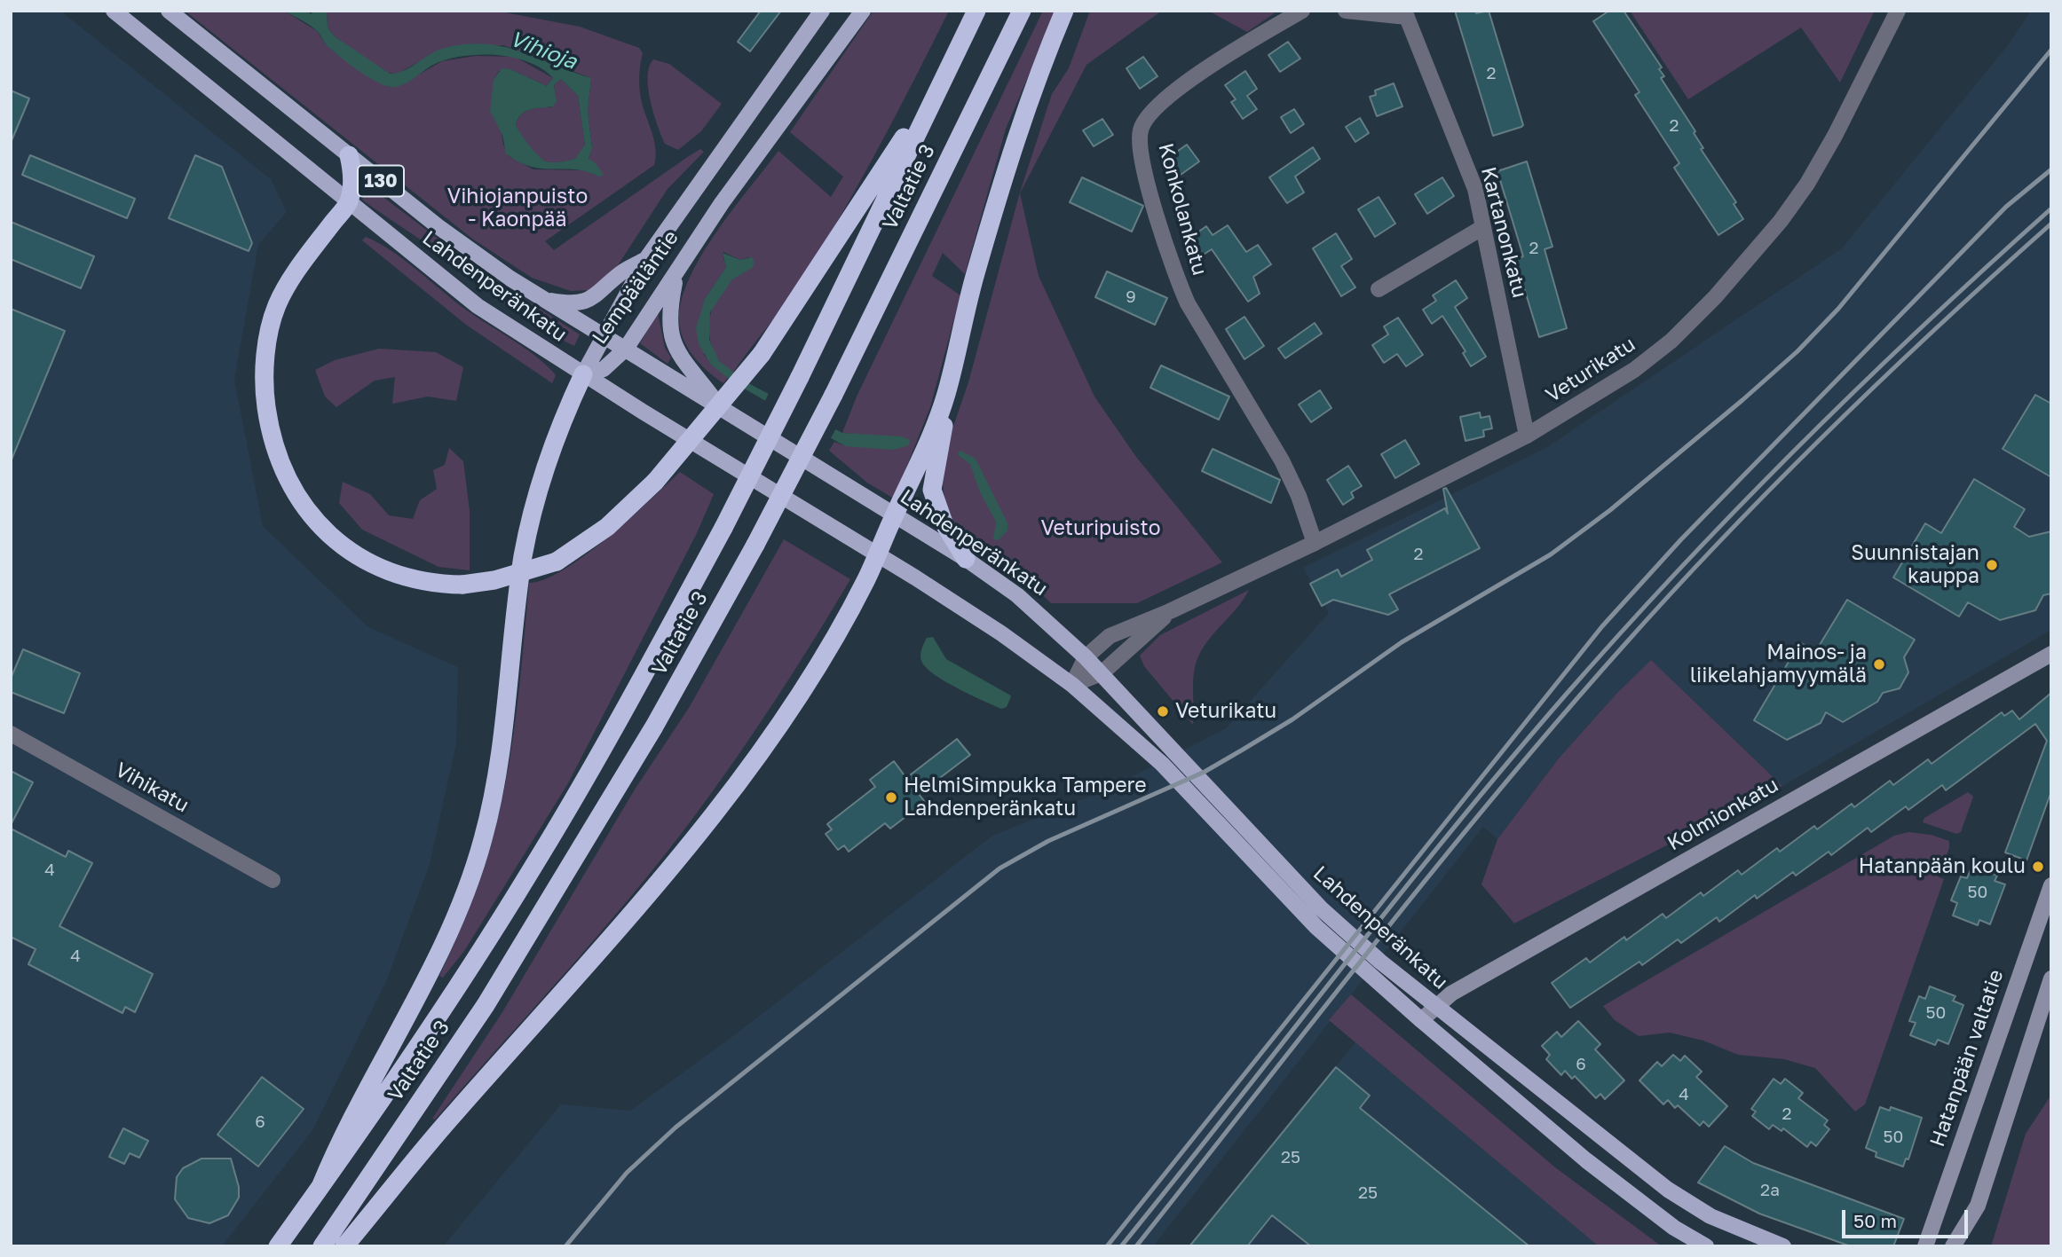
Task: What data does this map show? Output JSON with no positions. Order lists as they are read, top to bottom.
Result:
{
  "streets": {
    "highway": ["Valtatie 3"],
    "main road": [
      "130",
      "Lahdenperänkatu",
      "Lempääläntie",
      "Kolmionkatu",
      "Hatanpään valtatie"
    ],
    "street": [
      "Konkolankatu",
      "Kartanonkatu",
      "Veturikatu",
      "Vihikatu"
    ]
  },
  "crossings": [
    ["130", "Lahdenperänkatu"],
    ["130", "Lempääläntie"],
    ["Konkolankatu", "Veturikatu"],
    ["Kartanonkatu", "Veturikatu"],
    ["Lahdenperänkatu", "Lempääläntie"],
    ["Lahdenperänkatu", "Veturikatu"],
    ["Lahdenperänkatu", "Kolmionkatu"]
  ],
  "water": ["Vihioja"],
  "parks": ["Vihiojanpuisto - Kaonpää", "Veturipuisto"],
  "places": [
    "Suunnistajan kauppa",
    "Mainos- ja liikelahjamyymälä",
    "Veturikatu",
    "HelmiSimpukka Tampere Lahdenperänkatu",
    "Hatanpään koulu"
  ],
  "house_numbers": [
    "2",
    "2",
    "2",
    "9",
    "2",
    "4",
    "50",
    "4",
    "50",
    "6",
    "4",
    "2",
    "6",
    "50",
    "25",
    "2a",
    "25"
  ],
  "scale_bar": "50 m"
}
